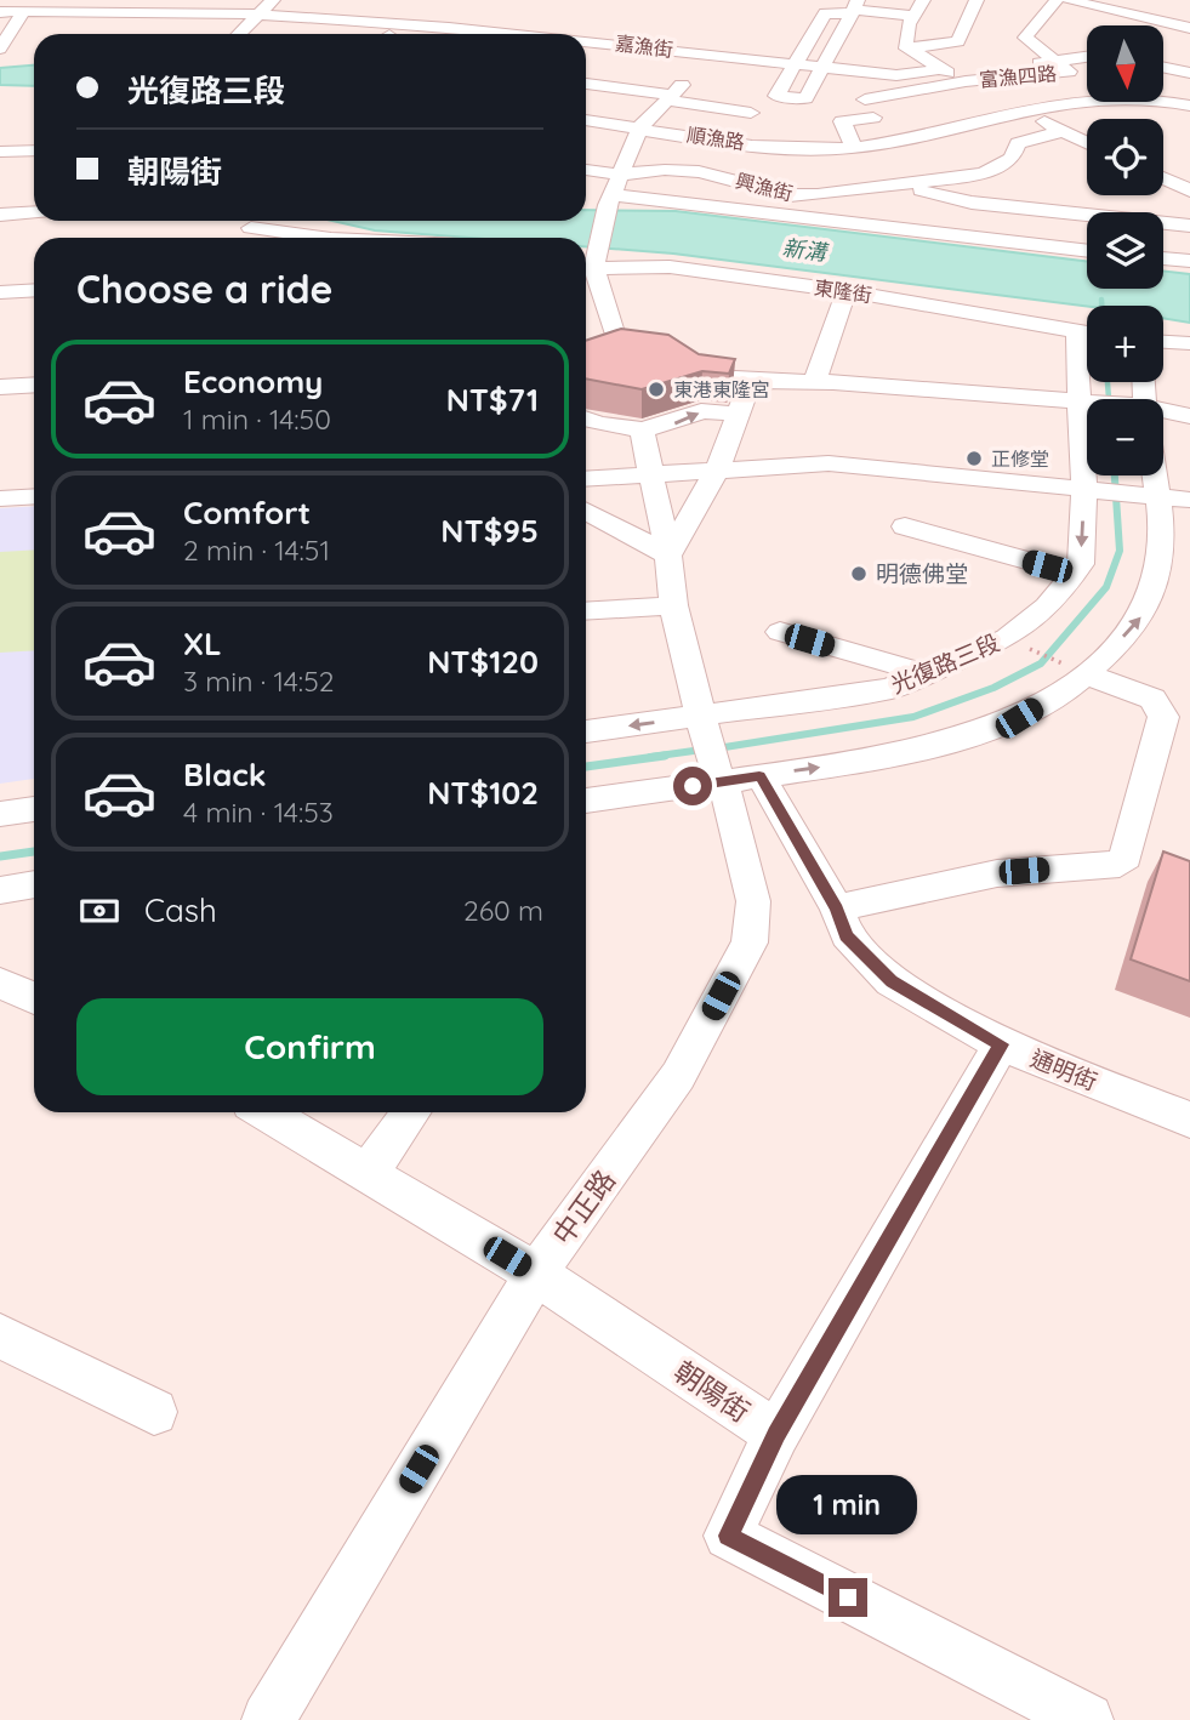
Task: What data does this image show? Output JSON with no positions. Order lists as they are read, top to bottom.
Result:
{
  "streets": {
    "street": [
      "嘉漁街",
      "富漁四路",
      "順漁路",
      "興漁街",
      "東隆街",
      "光復路三段",
      "通明街",
      "中正路",
      "朝陽街"
    ]
  },
  "crossings": [
    ["順漁路", "興漁街"],
    ["光復路三段", "通明街"],
    ["光復路三段", "中正路"],
    ["通明街", "中正路"],
    ["中正路", "朝陽街"]
  ],
  "water": ["新溝"],
  "places": ["東港東隆宮", "正修堂", "明德佛堂"],
  "north": "bottom",
  "page": {
    "map_buttons": ["+", "−"],
    "banner": ["光復路三段", "朝陽街"],
    "heading": "Choose a ride",
    "list": [
      {
        "name": "Economy",
        "note": "1 min · 14:50",
        "value": "NT$71"
      },
      {
        "name": "Comfort",
        "note": "2 min · 14:51",
        "value": "NT$95"
      },
      {
        "name": "XL",
        "note": "3 min · 14:52",
        "value": "NT$120"
      },
      {
        "name": "Black",
        "note": "4 min · 14:53",
        "value": "NT$102"
      }
    ],
    "pay": ["Cash", "260 m"],
    "buttons": "Confirm",
    "bubble": "1 min"
  }
}
